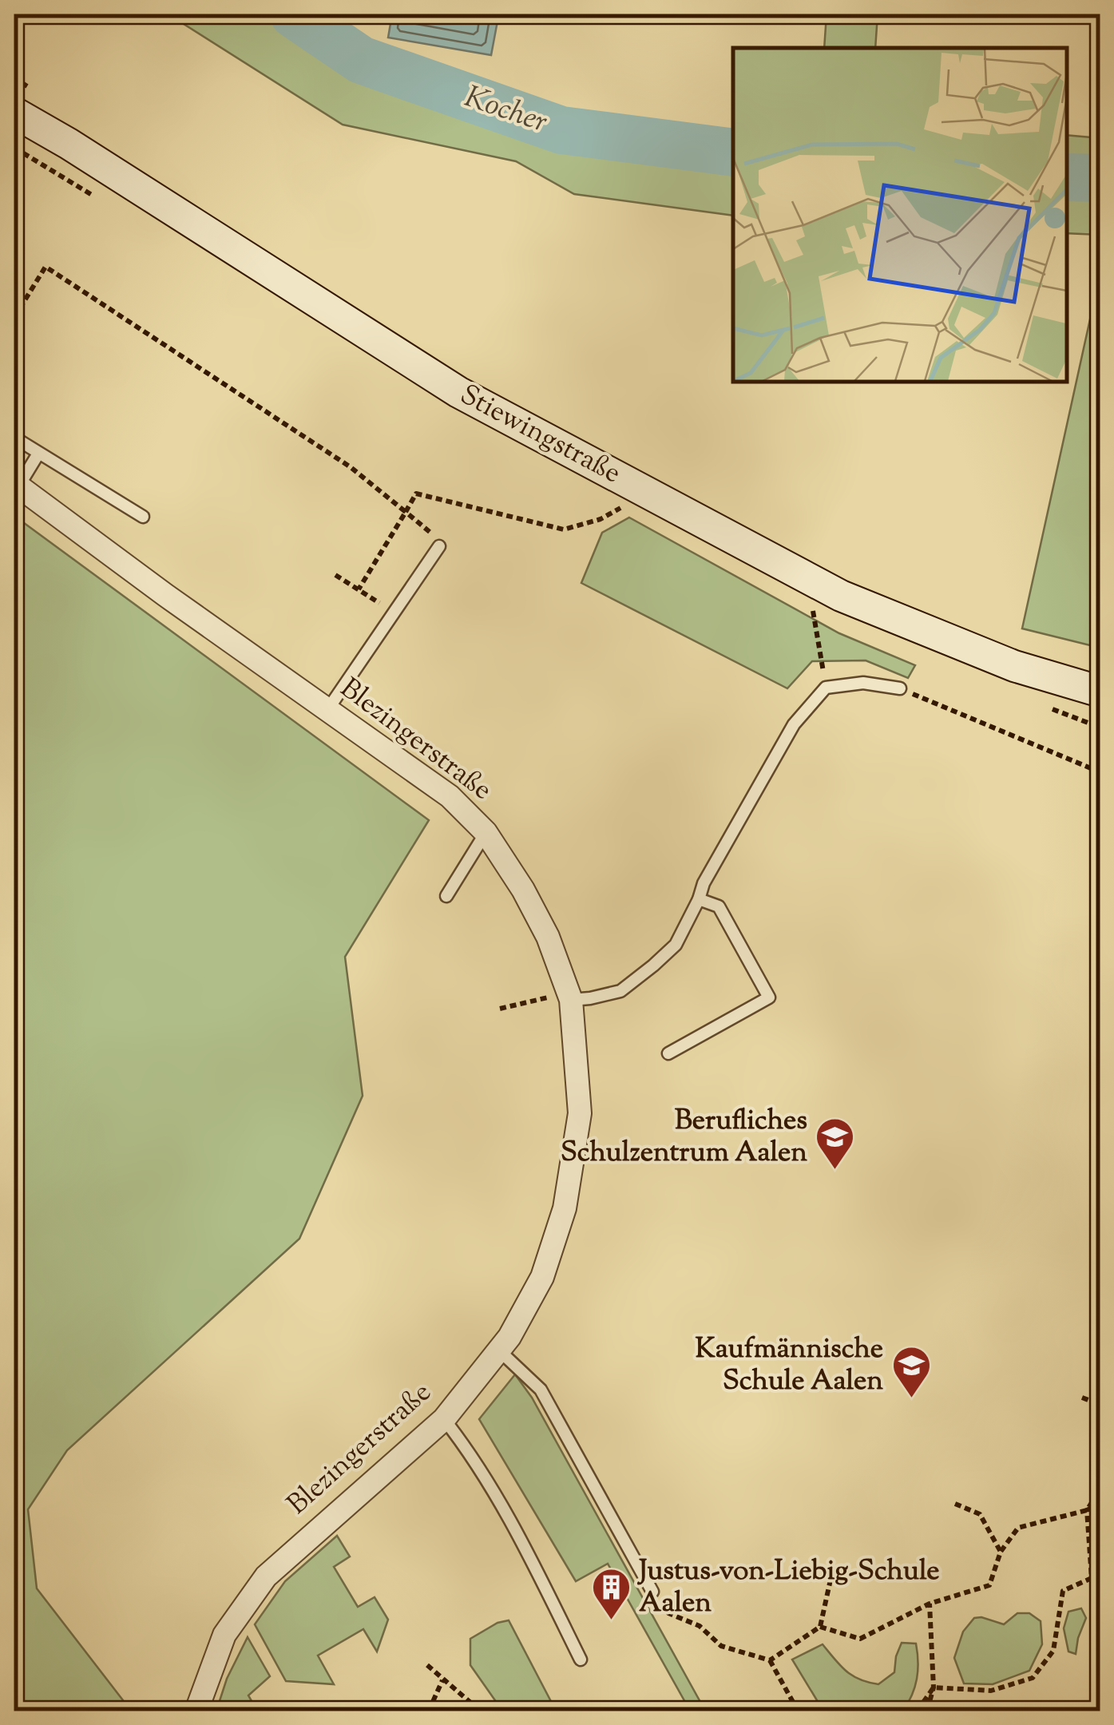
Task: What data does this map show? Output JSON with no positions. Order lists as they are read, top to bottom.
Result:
{
  "streets": {
    "main road": ["Stiewingstraße"],
    "street": ["Blezingerstraße"]
  },
  "water": ["Kocher"],
  "places": {
    "school or university": ["Berufliches Schulzentrum Aalen", "Kaufmännische Schule Aalen"],
    "building": ["Justus-von-Liebig-Schule Aalen"]
  }
}
